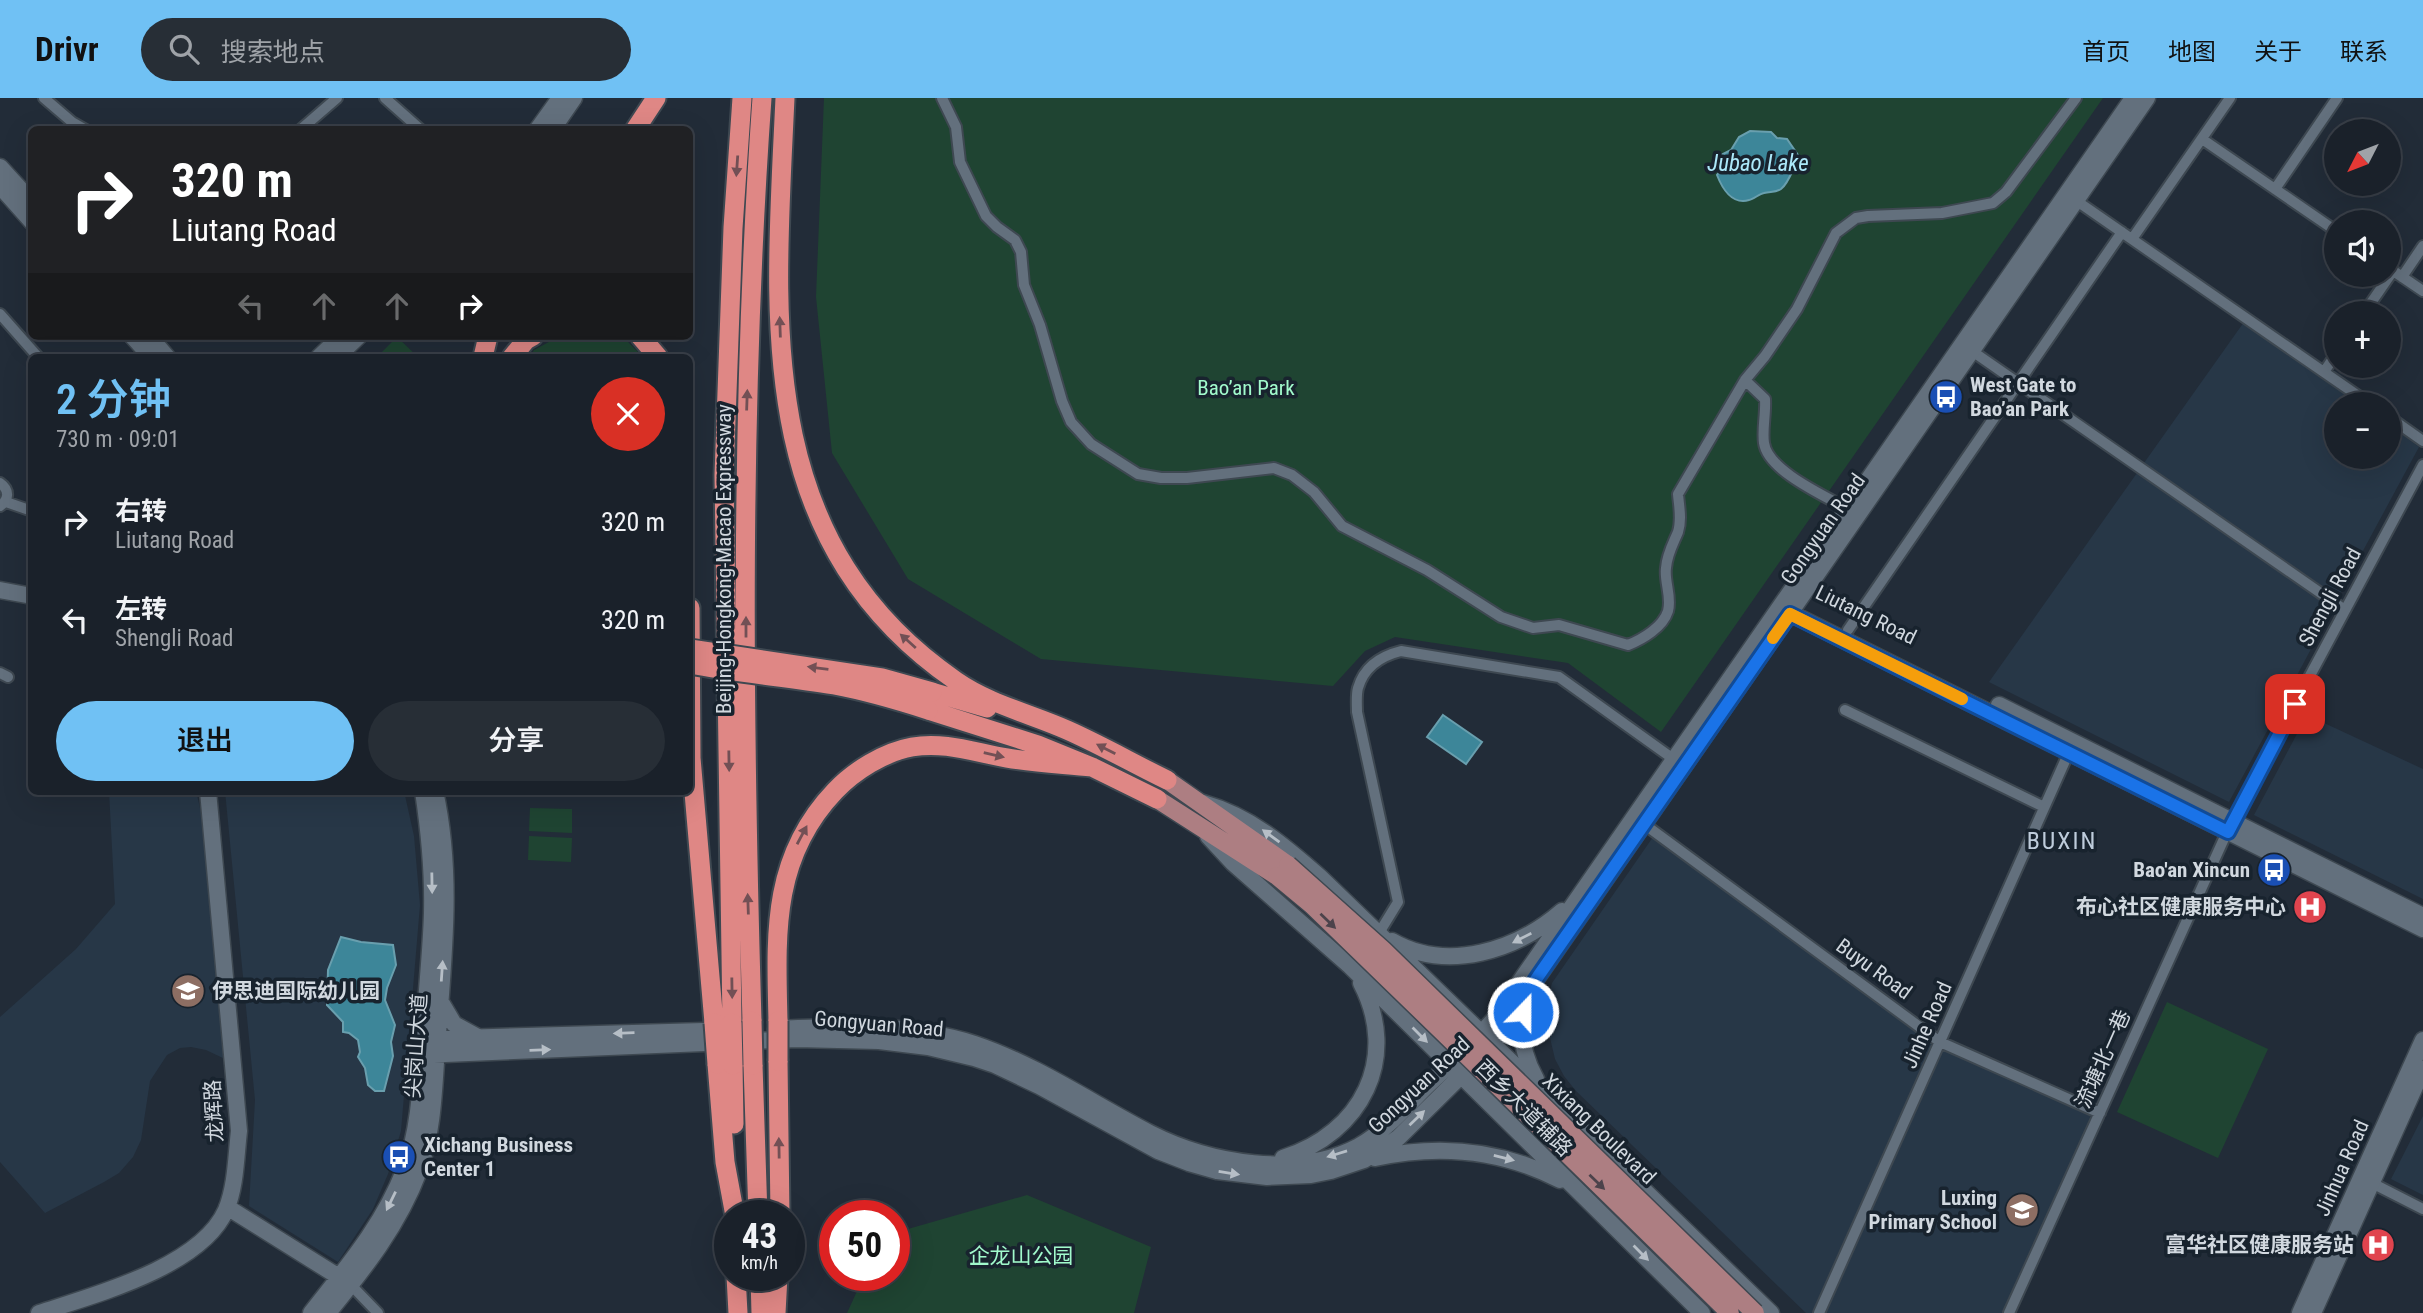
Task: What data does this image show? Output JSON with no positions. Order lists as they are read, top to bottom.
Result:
{
  "streets": {
    "highway": ["Beijing-Hongkong-Macao Expressway"],
    "main road": [
      "Gongyuan Road",
      "Liutang Road",
      "尖岗山大道",
      "西乡大道辅路",
      "龙辉路",
      "Xixiang Boulevard",
      "Jinhua Road"
    ],
    "street": [
      "Shengli Road",
      "Buyu Road",
      "Jinhe Road",
      "流塘北一巷"
    ]
  },
  "crossings": [
    ["Gongyuan Road", "Liutang Road"],
    ["Gongyuan Road", "Buyu Road"],
    ["Gongyuan Road", "尖岗山大道"],
    ["Gongyuan Road", "西乡大道辅路"],
    ["Shengli Road", "Liutang Road"],
    ["Shengli Road", "流塘北一巷"],
    ["Liutang Road", "Jinhe Road"],
    ["Liutang Road", "流塘北一巷"],
    ["Buyu Road", "Jinhe Road"],
    ["Buyu Road", "流塘北一巷"]
  ],
  "districts": ["BUXIN"],
  "water": ["Jubao Lake"],
  "parks": ["Bao’an Park", "企龙山公园"],
  "places": {
    "bus stop": ["West Gate to Bao’an Park", "Bao'an Xincun", "Xichang Business Center 1"],
    "hospital": ["布心社区健康服务中心", "富华社区健康服务站"],
    "school or university": ["伊思迪国际幼儿园", "Luxing Primary School"]
  },
  "north": "bottom left",
  "page": {
    "header": "Drivr",
    "search": "搜索地点",
    "nav": [
      "首页",
      "地图",
      "关于",
      "联系"
    ],
    "map_buttons": ["+", "−"],
    "turn": ["320 m", "Liutang Road"],
    "heading": ["2 分钟", "730 m · 09:01"],
    "list": [
      {
        "name": "右转",
        "note": "Liutang Road",
        "value": "320 m"
      },
      {
        "name": "左转",
        "note": "Shengli Road",
        "value": "320 m"
      }
    ],
    "buttons": ["退出", "分享"],
    "speed": "43 km/h",
    "limit": "50"
  }
}
